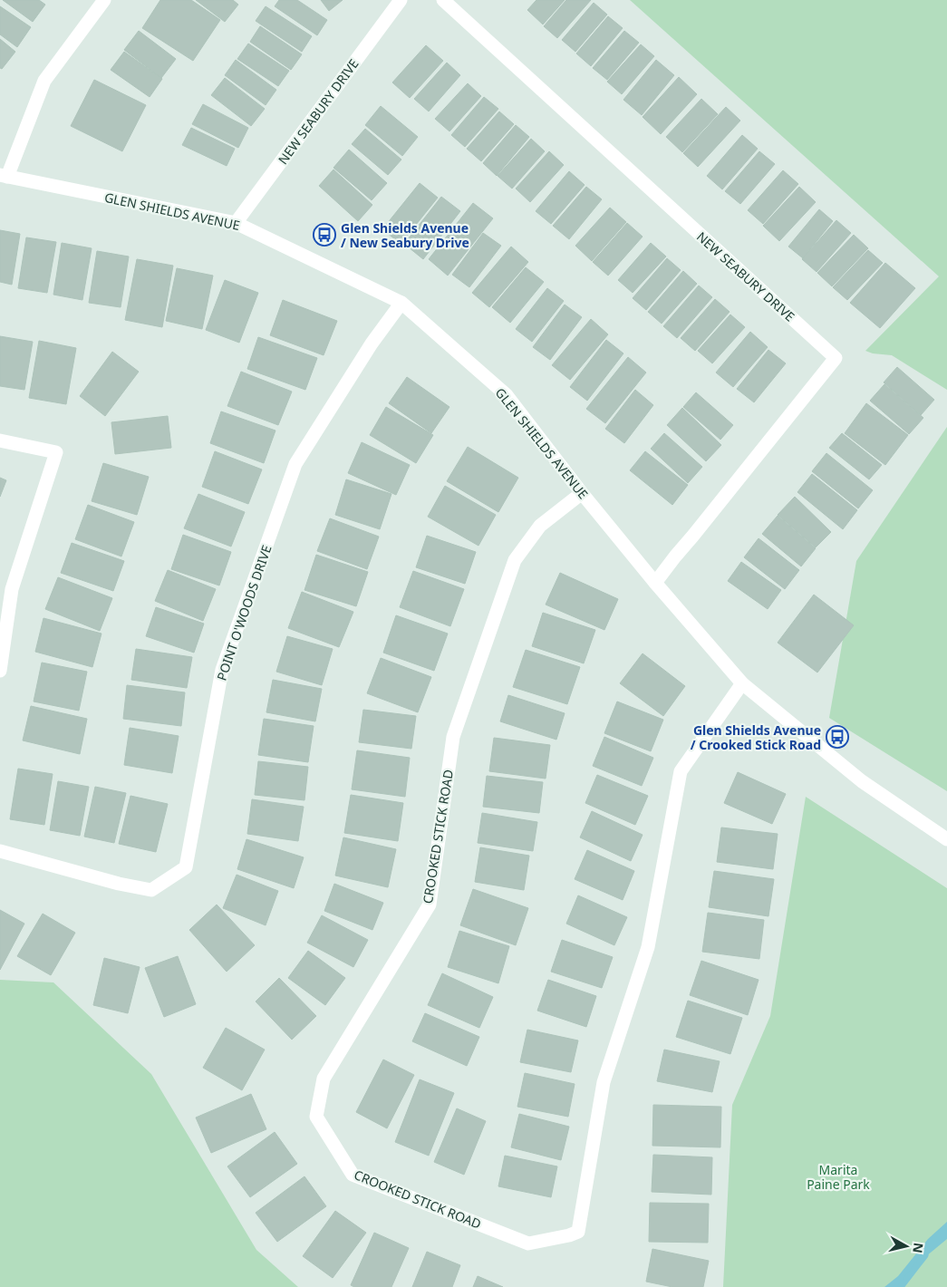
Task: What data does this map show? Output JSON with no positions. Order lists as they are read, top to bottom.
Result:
{
  "streets": {
    "street": [
      "NEW SEABURY DRIVE",
      "GLEN SHIELDS AVENUE",
      "POINT O'WOODS DRIVE",
      "CROOKED STICK ROAD"
    ]
  },
  "crossings": [
    ["NEW SEABURY DRIVE", "GLEN SHIELDS AVENUE"],
    ["GLEN SHIELDS AVENUE", "POINT O'WOODS DRIVE"],
    ["GLEN SHIELDS AVENUE", "CROOKED STICK ROAD"]
  ],
  "parks": ["Marita Paine Park"],
  "places": {
    "bus stop": ["Glen Shields Avenue / New Seabury Drive", "Glen Shields Avenue / Crooked Stick Road"]
  },
  "north": "right"
}
